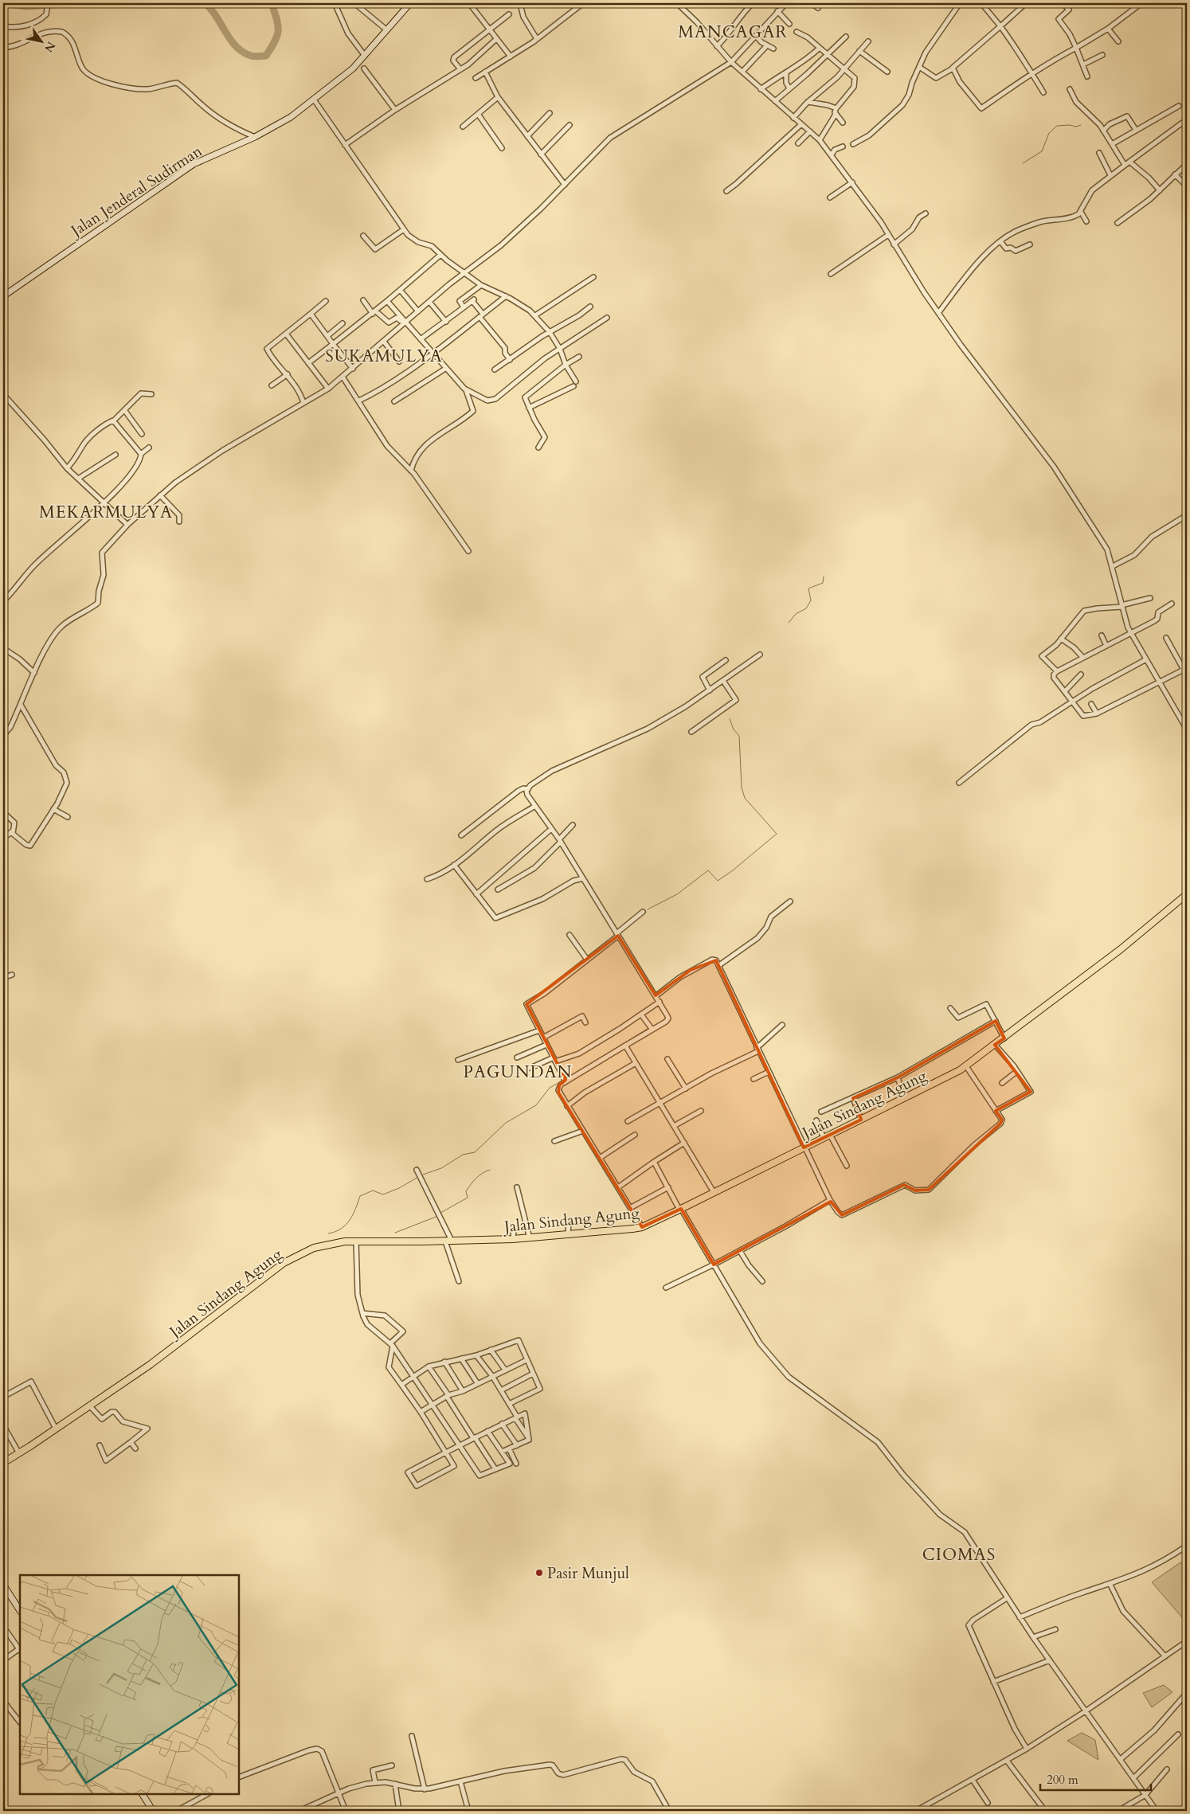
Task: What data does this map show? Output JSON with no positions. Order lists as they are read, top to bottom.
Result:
{
  "streets": {
    "main road": ["Jalan Jenderal Sudirman", "Jalan Sindang Agung"]
  },
  "districts": [
    "MANCAGAR",
    "SUKAMULYA",
    "MEKARMULYA",
    "PAGUNDAN",
    "CIOMAS"
  ],
  "places": ["Pasir Munjul"],
  "scale_bar": "200 m",
  "north": "bottom right"
}
